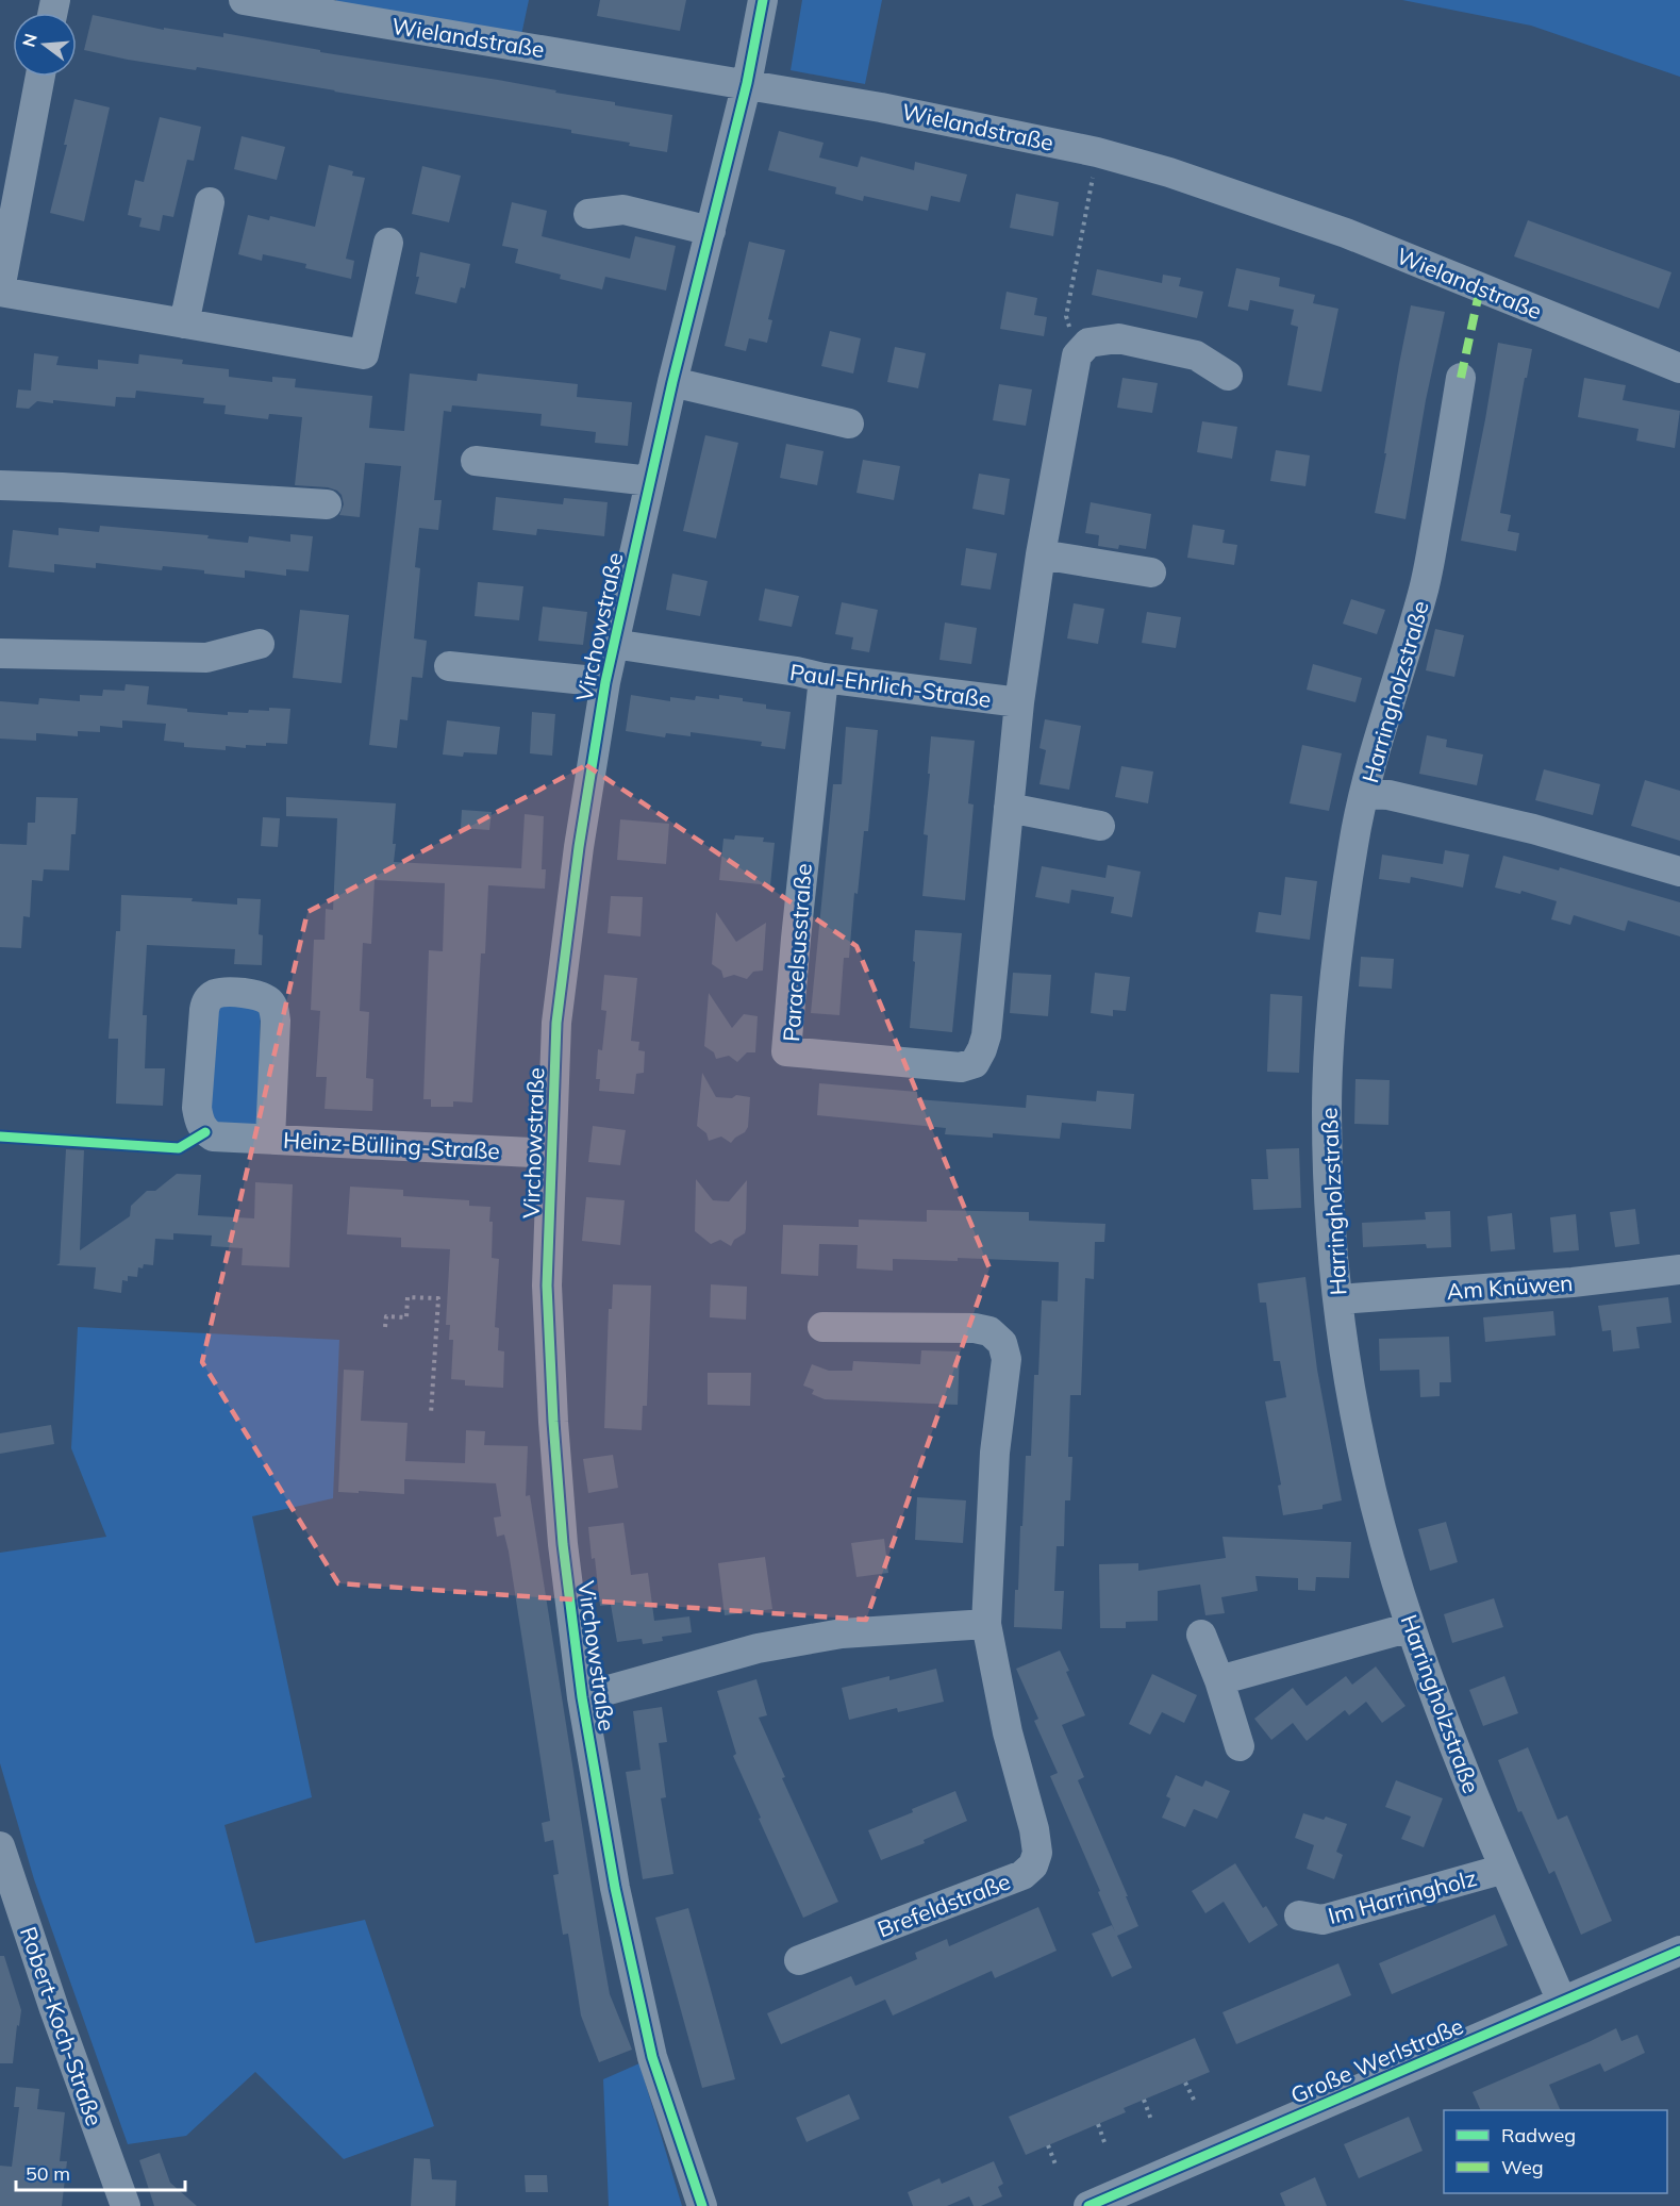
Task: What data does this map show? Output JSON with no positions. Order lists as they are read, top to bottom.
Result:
{
  "streets": {
    "street": [
      "Wielandstraße",
      "Virchowstraße",
      "Paul-Ehrlich-Straße",
      "Harringholzstraße",
      "Paracelsusstraße",
      "Heinz-Bülling-Straße",
      "Am Knüwen",
      "Im Harringholz",
      "Brefeldstraße",
      "Robert-Koch-Straße",
      "Große Werlstraße"
    ]
  },
  "crossings": [
    ["Wielandstraße", "Virchowstraße"],
    ["Virchowstraße", "Paul-Ehrlich-Straße"],
    ["Virchowstraße", "Heinz-Bülling-Straße"],
    ["Paul-Ehrlich-Straße", "Paracelsusstraße"],
    ["Harringholzstraße", "Am Knüwen"],
    ["Harringholzstraße", "Im Harringholz"],
    ["Harringholzstraße", "Große Werlstraße"]
  ],
  "legend": ["Radweg", "Weg"],
  "scale_bar": "50 m",
  "north": "left"
}
